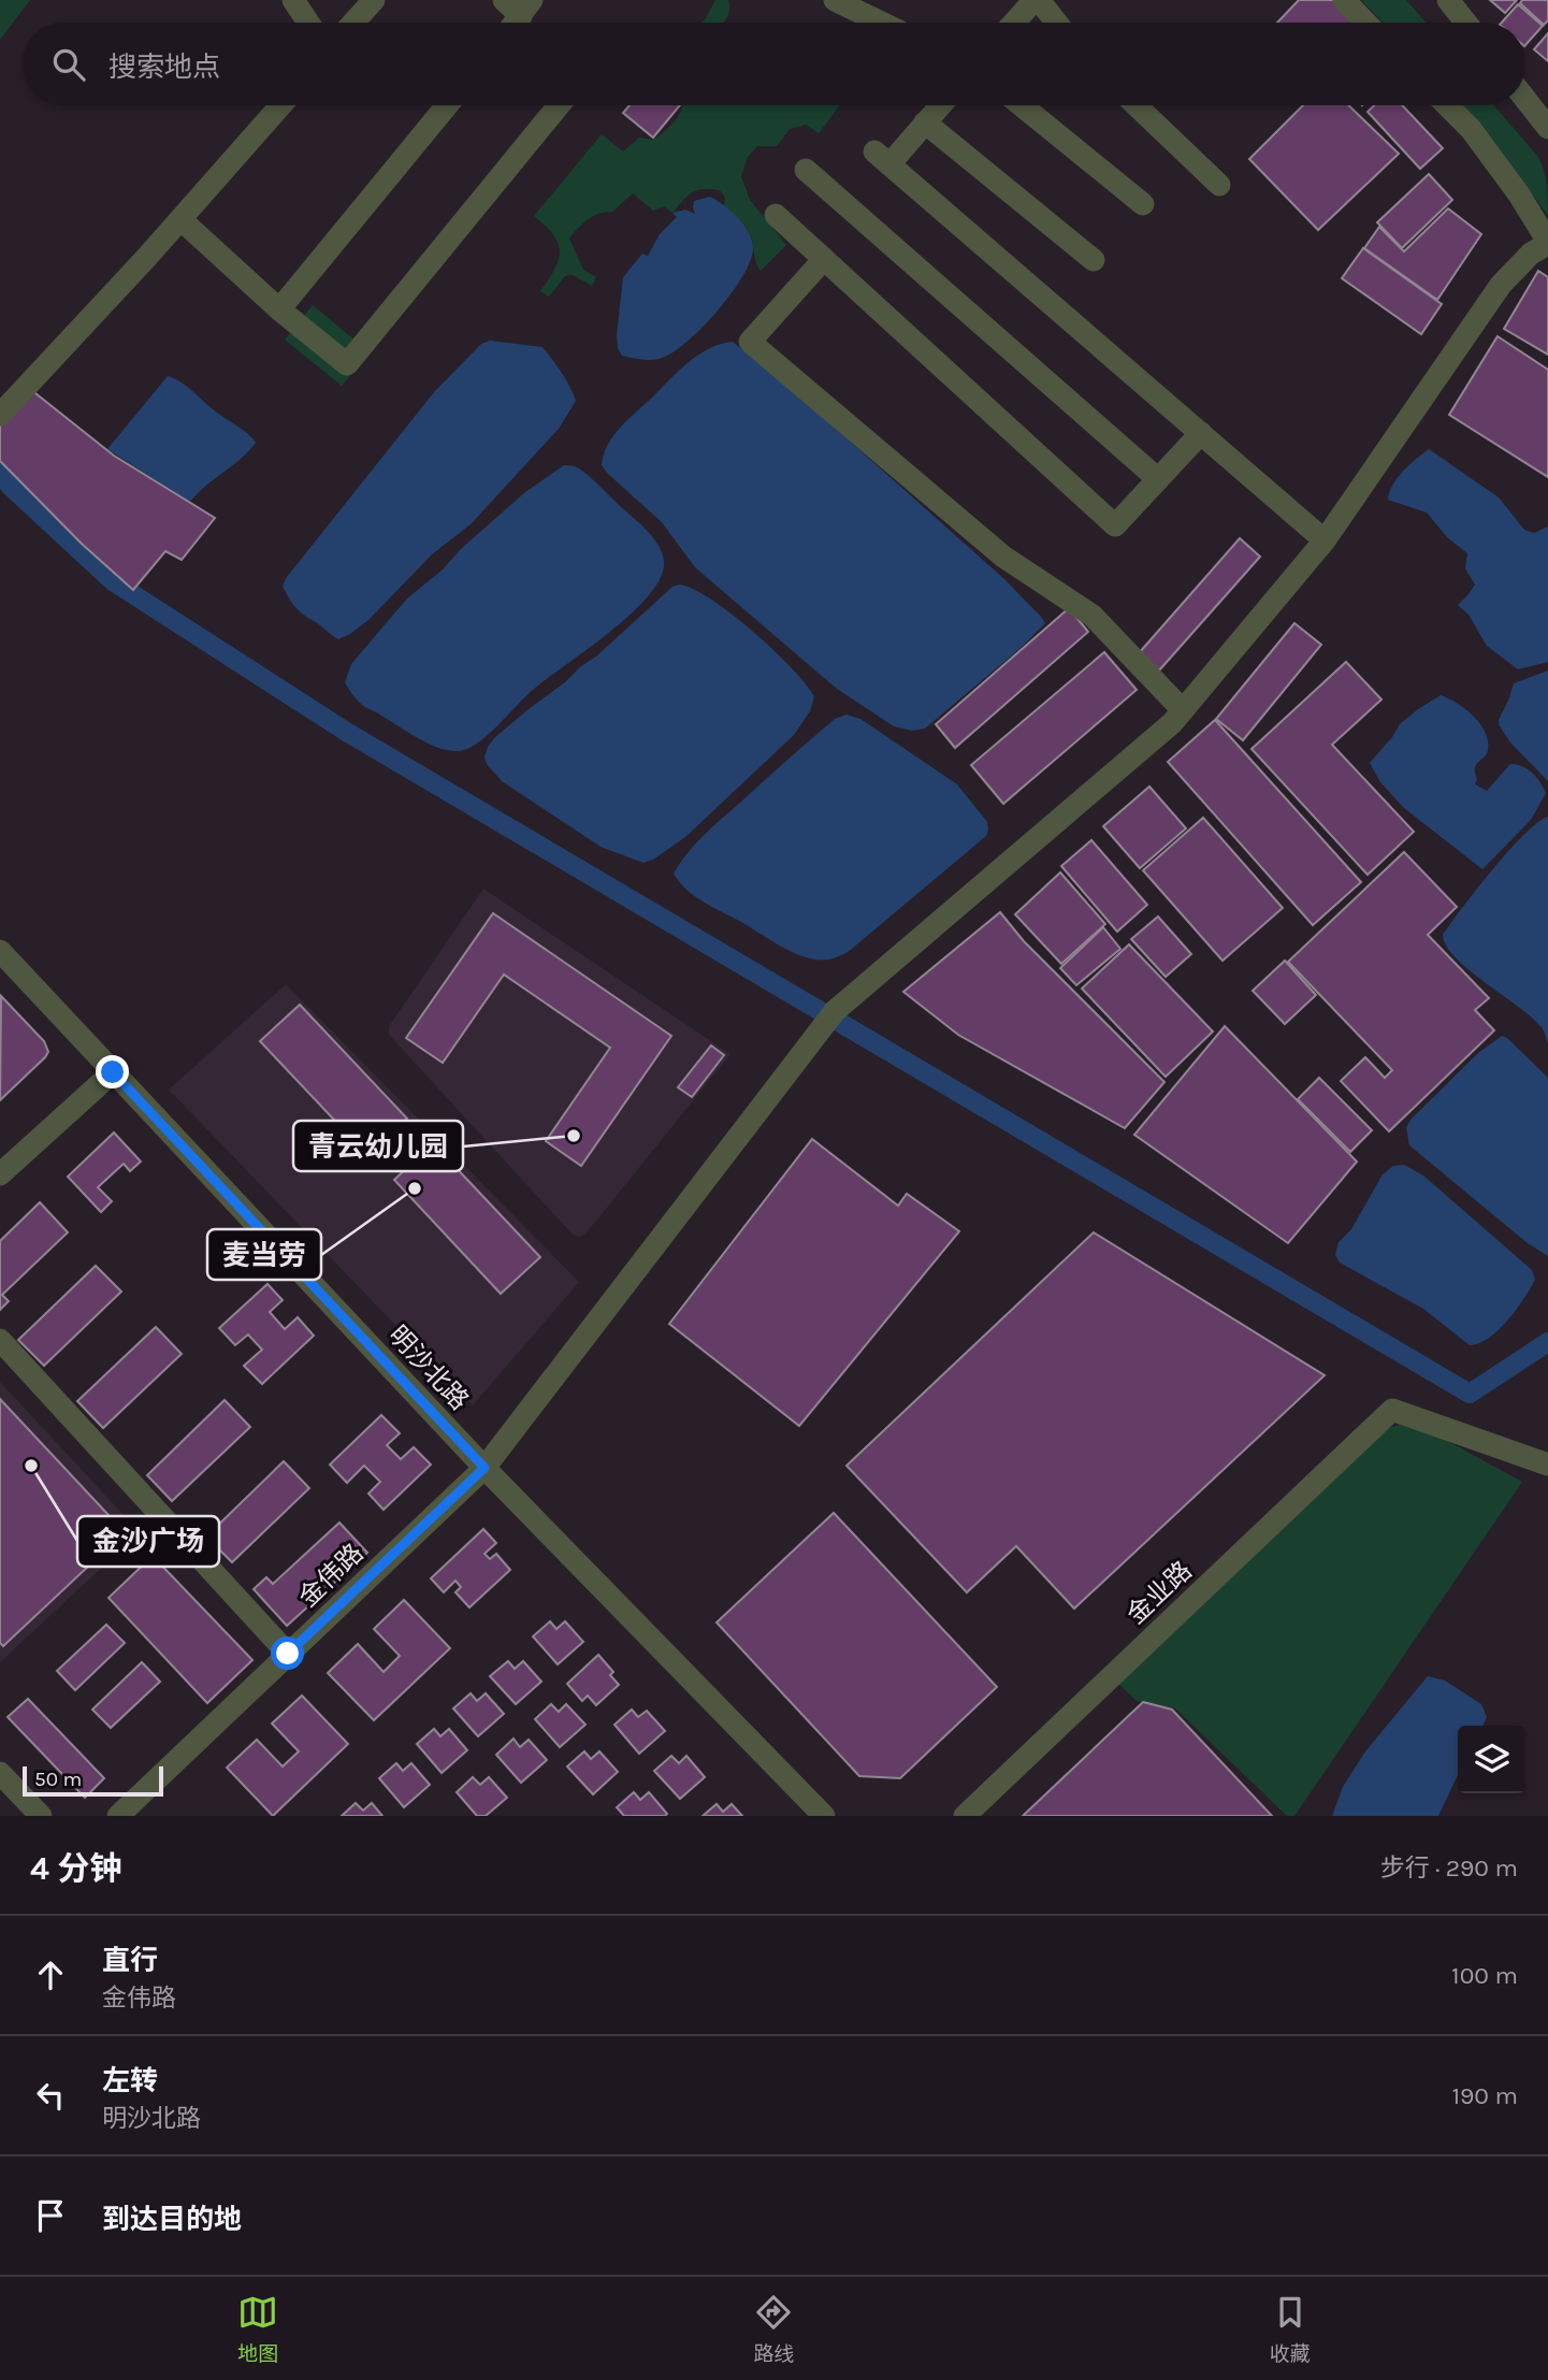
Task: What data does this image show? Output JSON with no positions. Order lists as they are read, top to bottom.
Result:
{
  "streets": {
    "street": ["明沙北路", "金伟路", "金业路"]
  },
  "crossings": [
    ["明沙北路", "金伟路"]
  ],
  "places": ["青云幼儿园", "麦当劳", "金沙广场"],
  "scale_bar": "50 m",
  "page": {
    "search": "搜索地点",
    "scale": "50 m",
    "heading": ["4 分钟", "步行 · 290 m"],
    "list": [
      ["直行", "金伟路", "100 m"],
      ["左转", "明沙北路", "190 m"],
      "到达目的地"
    ],
    "nav": ["地图", "路线", "收藏"]
  }
}
